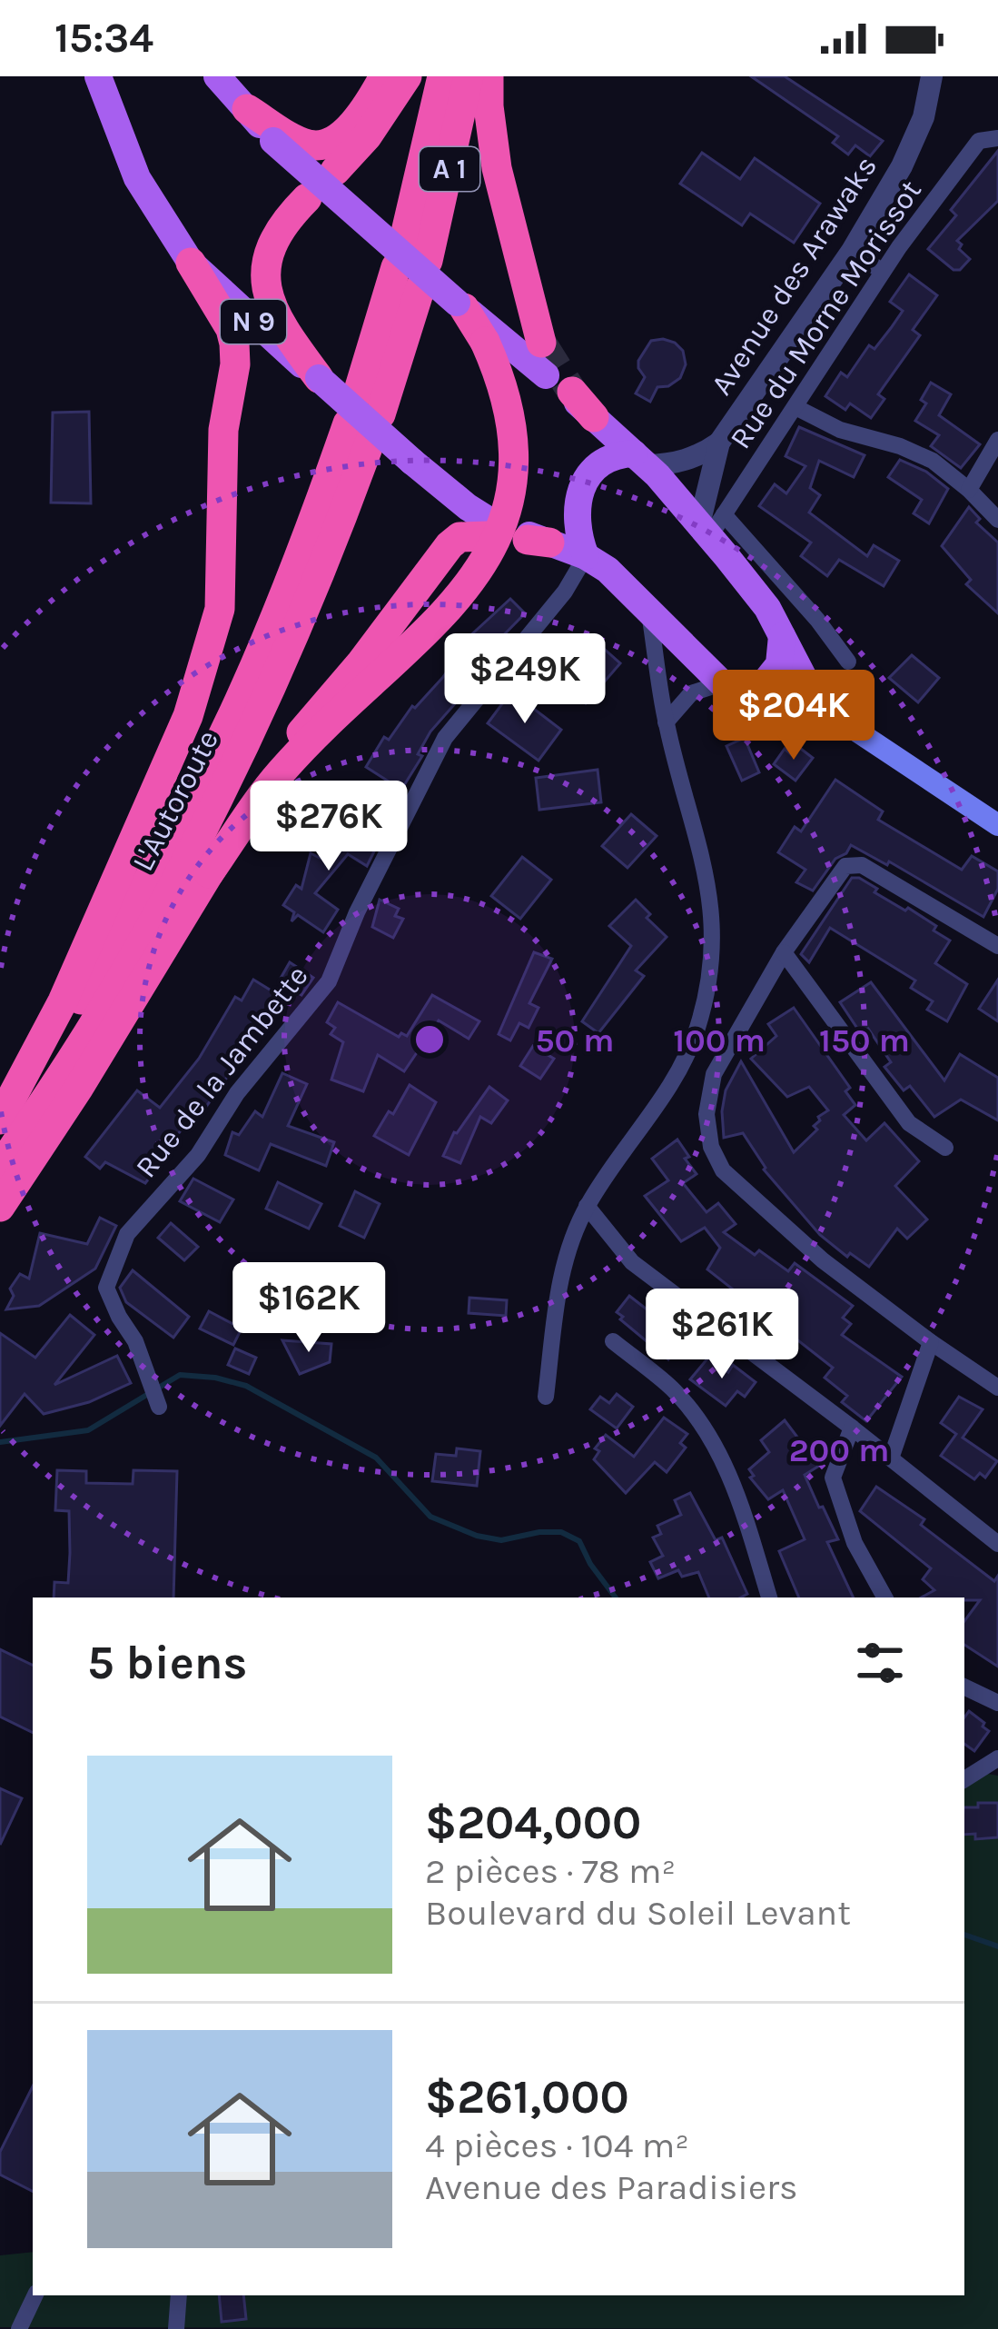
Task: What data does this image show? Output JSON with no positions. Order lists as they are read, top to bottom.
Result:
{
  "streets": {
    "highway": ["A 1", "L'Autoroute"],
    "main road": ["N 9"],
    "street": ["Avenue des Arawaks", "Rue du Morne Morissot", "Rue de la Jambette"]
  },
  "crossings": [
    ["Avenue des Arawaks", "Rue du Morne Morissot"]
  ],
  "page": {
    "status": "15:34",
    "price": [
      "$249K",
      "$204K",
      "$276K",
      "$162K",
      "$261K"
    ],
    "heading": "5 biens",
    "list": [
      {
        "name": "$204,000",
        "note": "2 pièces · 78 m² · Boulevard du Soleil Levant"
      },
      {
        "name": "$261,000",
        "note": "4 pièces · 104 m² · Avenue des Paradisiers"
      }
    ]
  },
  "rings": [
    "50 m",
    "100 m",
    "150 m",
    "200 m"
  ]
}
